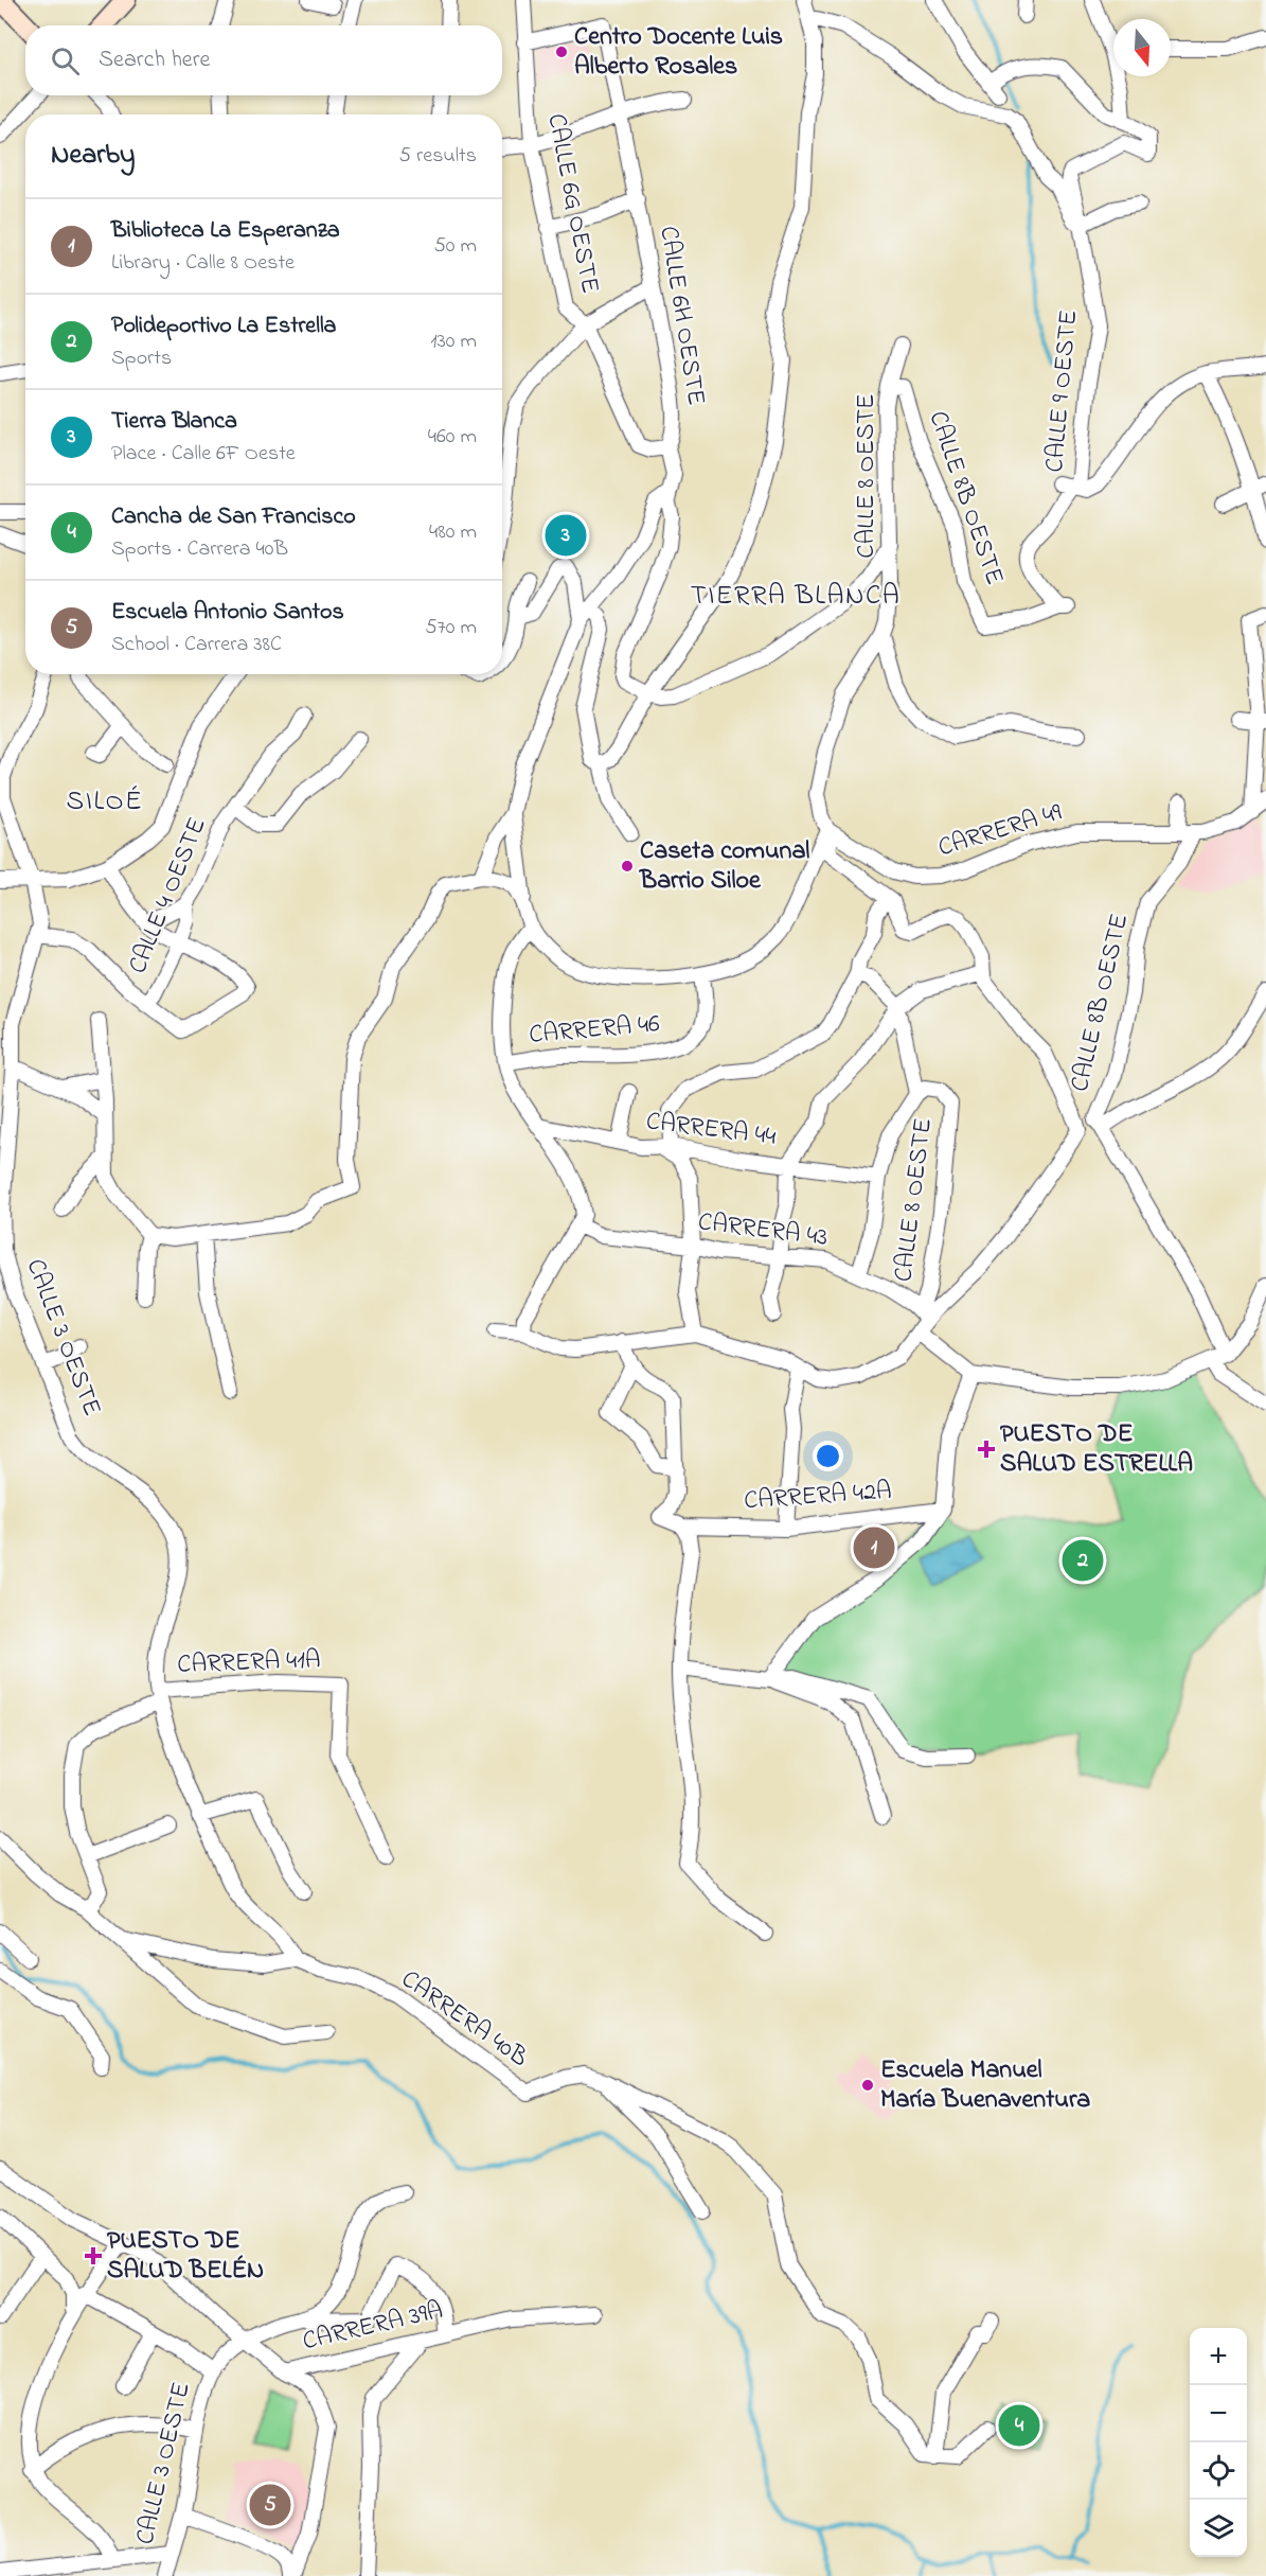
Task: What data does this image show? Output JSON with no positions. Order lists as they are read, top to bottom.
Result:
{
  "streets": {
    "street": [
      "CALLE 6G OESTE",
      "CALLE 6H OESTE",
      "CALLE 9 OESTE",
      "CALLE 8 OESTE",
      "CALLE 8B OESTE",
      "CARRERA 49",
      "CALLE 4 OESTE",
      "CARRERA 46",
      "CARRERA 44",
      "CARRERA 43",
      "CALLE 3 OESTE",
      "CARRERA 42A",
      "CARRERA 41A",
      "CARRERA 40B",
      "CARRERA 39A"
    ]
  },
  "crossings": [
    ["CALLE 6G OESTE", "CALLE 6H OESTE"],
    ["CALLE 9 OESTE", "CALLE 8B OESTE"],
    ["CALLE 8 OESTE", "CALLE 8B OESTE"],
    ["CALLE 8 OESTE", "CARRERA 43"],
    ["CALLE 8B OESTE", "CARRERA 49"],
    ["CALLE 3 OESTE", "CARRERA 41A"],
    ["CALLE 3 OESTE", "CARRERA 40B"],
    ["CALLE 3 OESTE", "CARRERA 39A"]
  ],
  "districts": ["TIERRA BLANCA", "SILOÉ"],
  "places": {
    "other": ["Centro Docente Luis Alberto Rosales", "Caseta comunal Barrio Siloe", "Escuela Manuel María Buenaventura"],
    "health": ["PUESTO DE SALUD ESTRELLA", "PUESTO DE SALUD BELÉN"]
  },
  "north": "bottom",
  "page": {
    "search": "Search here",
    "heading": ["Nearby", "5 results"],
    "list": [
      {
        "mark": "1",
        "name": "Biblioteca La Esperanza",
        "note": "Library · Calle 8 Oeste",
        "value": "50 m"
      },
      {
        "mark": "2",
        "name": "Polideportivo La Estrella",
        "note": "Sports",
        "value": "130 m"
      },
      {
        "mark": "3",
        "name": "Tierra Blanca",
        "note": "Place · Calle 6F Oeste",
        "value": "460 m"
      },
      {
        "mark": "4",
        "name": "Cancha de San Francisco",
        "note": "Sports · Carrera 40B",
        "value": "480 m"
      },
      {
        "mark": "5",
        "name": "Escuela Antonio Santos",
        "note": "School · Carrera 38C",
        "value": "570 m"
      }
    ],
    "pins": [
      "3",
      "1",
      "2",
      "4",
      "5"
    ],
    "map_buttons": ["+", "−"]
  }
}
